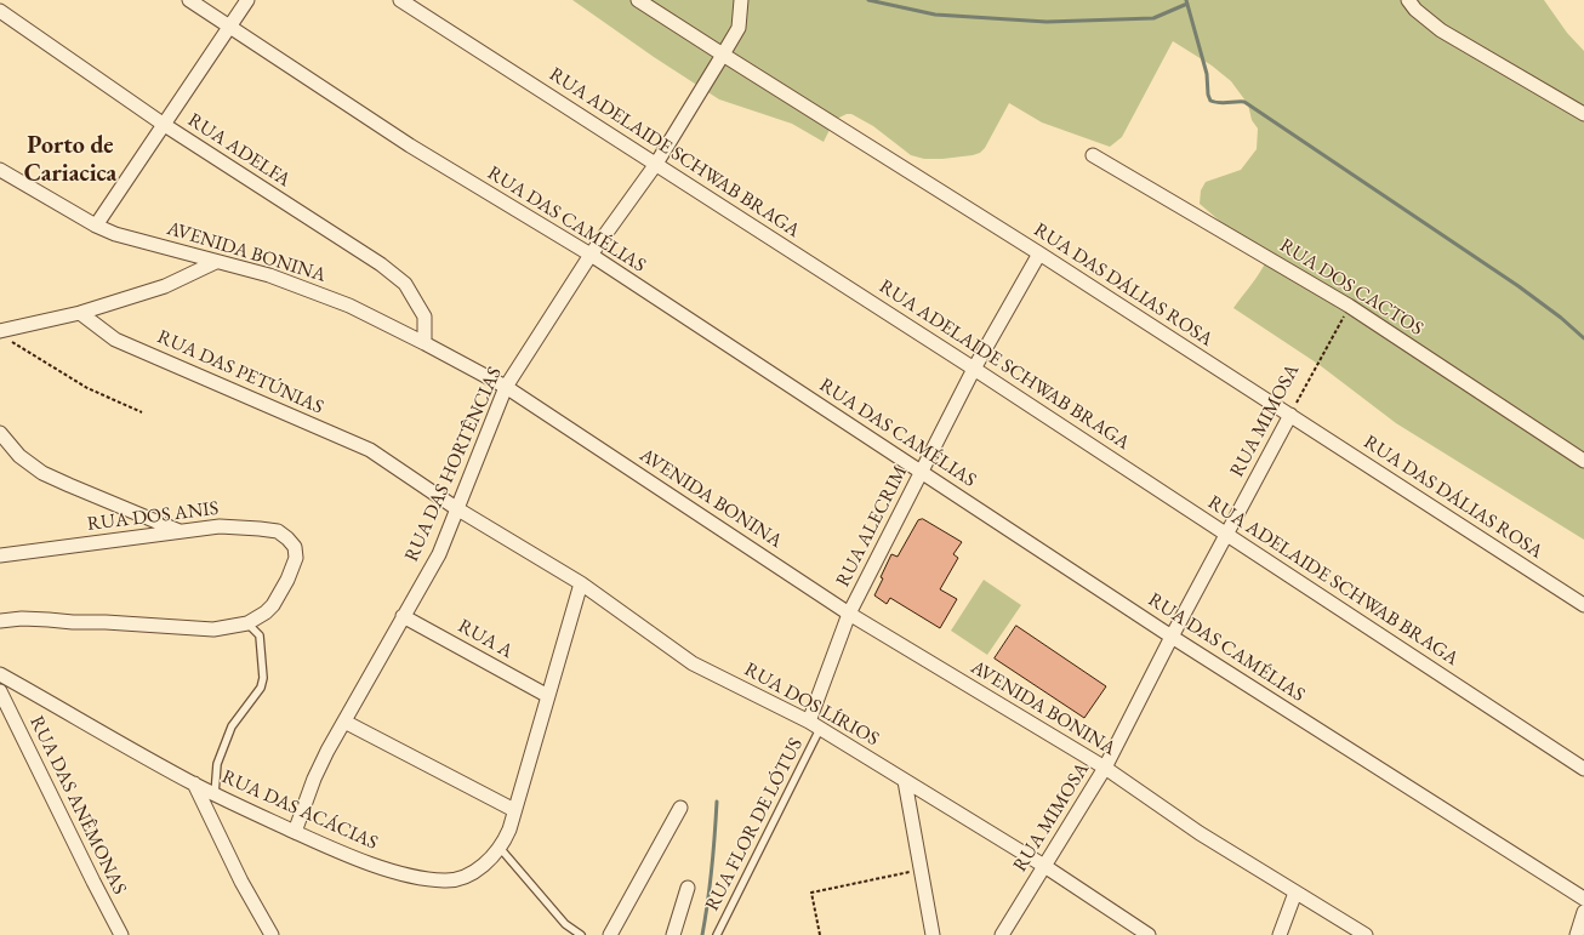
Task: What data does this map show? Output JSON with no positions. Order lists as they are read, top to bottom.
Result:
{
  "streets": {
    "street": [
      "RUA ADELFA",
      "RUA ADELAIDE SCHWAB BRAGA",
      "RUA DAS CAMÉLIAS",
      "AVENIDA BONINA",
      "RUA DAS DÁLIAS ROSA",
      "RUA DOS CACTOS",
      "RUA DAS PETÚNIAS",
      "RUA MIMOSA",
      "RUA DAS HORTÊNCIAS",
      "RUA DOS ANIS",
      "RUA ALECRIM",
      "RUA A",
      "RUA DOS LÍRIOS",
      "RUA DAS ANÊMONAS",
      "RUA DAS ACÁCIAS"
    ],
    "lane": ["RUA FLOR DE LÓTUS"]
  },
  "crossings": [
    ["RUA ADELFA", "AVENIDA BONINA"],
    ["RUA ADELAIDE SCHWAB BRAGA", "RUA MIMOSA"],
    ["RUA ADELAIDE SCHWAB BRAGA", "RUA DAS HORTÊNCIAS"],
    ["RUA ADELAIDE SCHWAB BRAGA", "RUA ALECRIM"],
    ["RUA DAS CAMÉLIAS", "RUA MIMOSA"],
    ["RUA DAS CAMÉLIAS", "RUA DAS HORTÊNCIAS"],
    ["RUA DAS CAMÉLIAS", "RUA ALECRIM"],
    ["AVENIDA BONINA", "RUA MIMOSA"],
    ["AVENIDA BONINA", "RUA DAS HORTÊNCIAS"],
    ["AVENIDA BONINA", "RUA ALECRIM"],
    ["RUA DAS DÁLIAS ROSA", "RUA MIMOSA"],
    ["RUA DAS DÁLIAS ROSA", "RUA DAS HORTÊNCIAS"],
    ["RUA DAS DÁLIAS ROSA", "RUA ALECRIM"],
    ["RUA DOS CACTOS", "RUA MIMOSA"],
    ["RUA DAS PETÚNIAS", "RUA DAS HORTÊNCIAS"],
    ["RUA DAS PETÚNIAS", "RUA DOS LÍRIOS"],
    ["RUA MIMOSA", "RUA DOS LÍRIOS"],
    ["RUA DAS HORTÊNCIAS", "RUA A"],
    ["RUA DAS HORTÊNCIAS", "RUA DOS LÍRIOS"],
    ["RUA DAS HORTÊNCIAS", "RUA DAS ACÁCIAS"],
    ["RUA ALECRIM", "RUA DOS LÍRIOS"],
    ["RUA ALECRIM", "RUA FLOR DE LÓTUS"],
    ["RUA A", "RUA DAS ACÁCIAS"],
    ["RUA DOS LÍRIOS", "RUA DAS ACÁCIAS"],
    ["RUA DOS LÍRIOS", "RUA FLOR DE LÓTUS"]
  ],
  "districts": ["Porto de Cariacica"]
}
